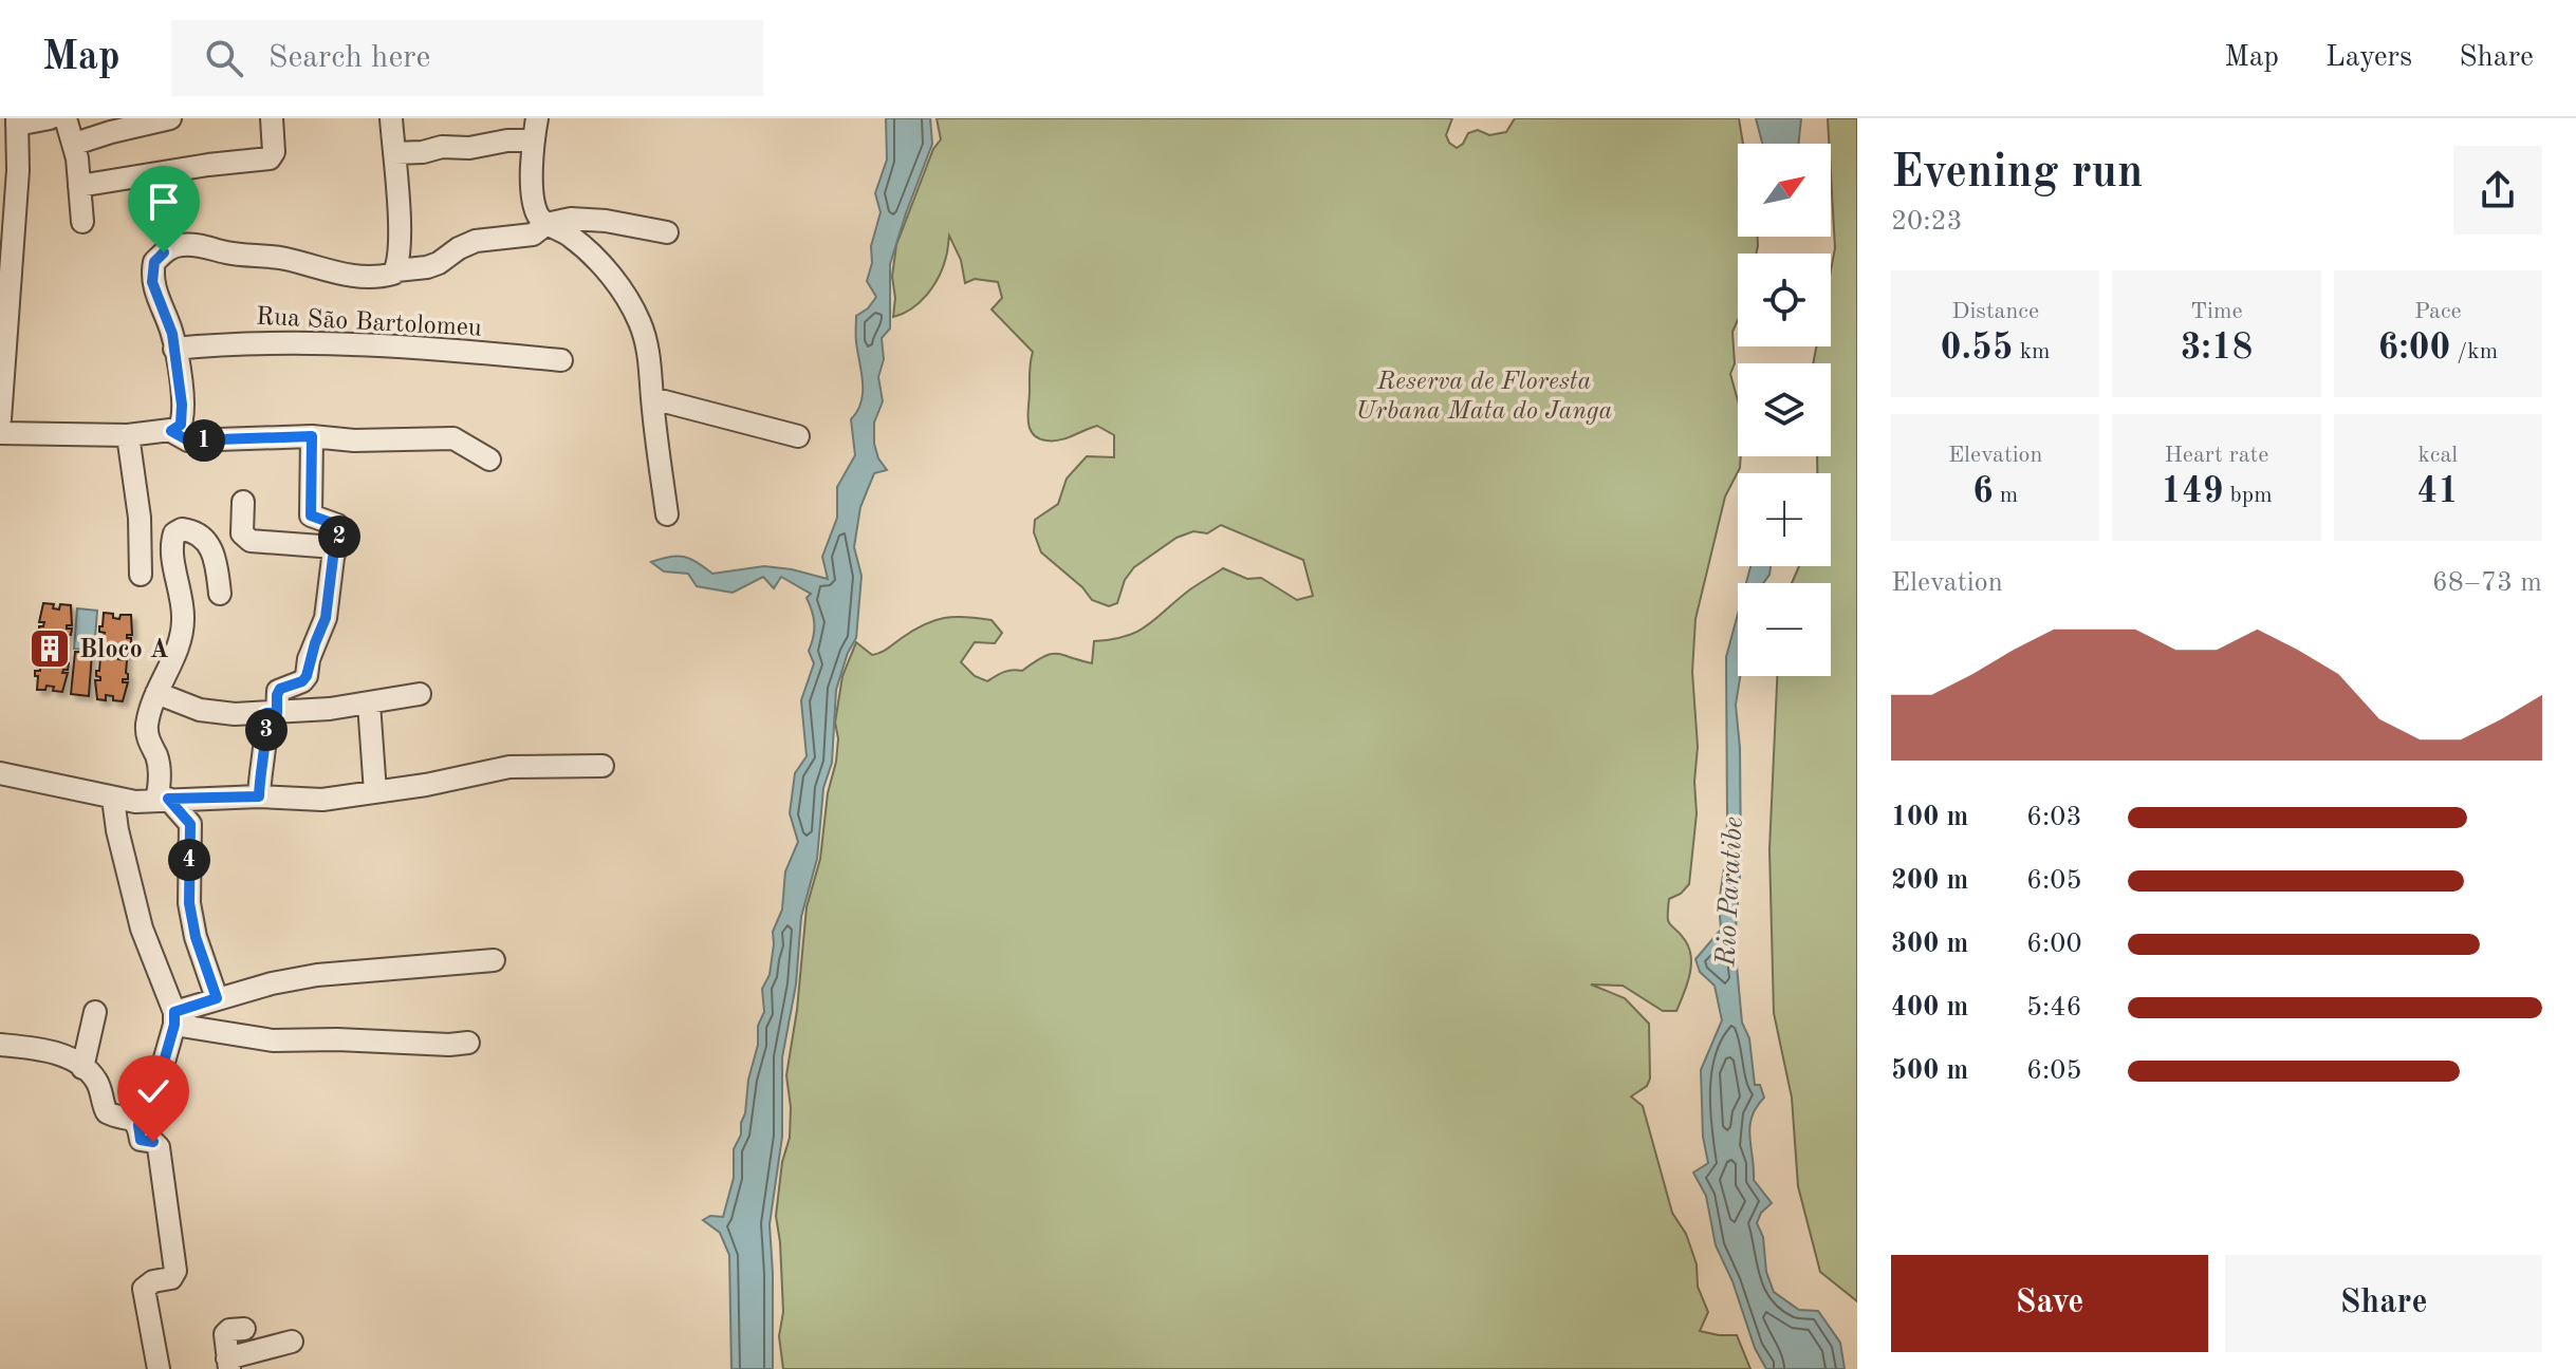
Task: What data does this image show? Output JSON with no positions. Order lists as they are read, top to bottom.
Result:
{
  "streets": {
    "street": ["Rua São Bartolomeu"]
  },
  "water": ["Rio Paratibe"],
  "parks": ["Reserva de Floresta Urbana Mata do Janga"],
  "places": {
    "building": ["Bloco A"]
  },
  "north": "top right",
  "page": {
    "header": "Map",
    "search": "Search here",
    "nav": ["Map", "Layers", "Share"],
    "heading": ["Evening run", "20:23"],
    "map_buttons": ["+", "−"],
    "stats": [
      ["Distance", "0.55 km"],
      ["Time", "3:18"],
      ["Pace", "6:00 /km"],
      ["Elevation", "6 m"],
      ["Heart rate", "149 bpm"],
      ["kcal", "41"]
    ],
    "pins": [
      "1",
      "2",
      "3",
      "4"
    ],
    "chart": ["Elevation", "68–73 m"],
    "list": [
      {
        "name": "100 m",
        "note": "6:03"
      },
      {
        "name": "200 m",
        "note": "6:05"
      },
      {
        "name": "300 m",
        "note": "6:00"
      },
      {
        "name": "400 m",
        "note": "5:46"
      },
      {
        "name": "500 m",
        "note": "6:05"
      }
    ],
    "buttons": ["Save", "Share"]
  }
}
